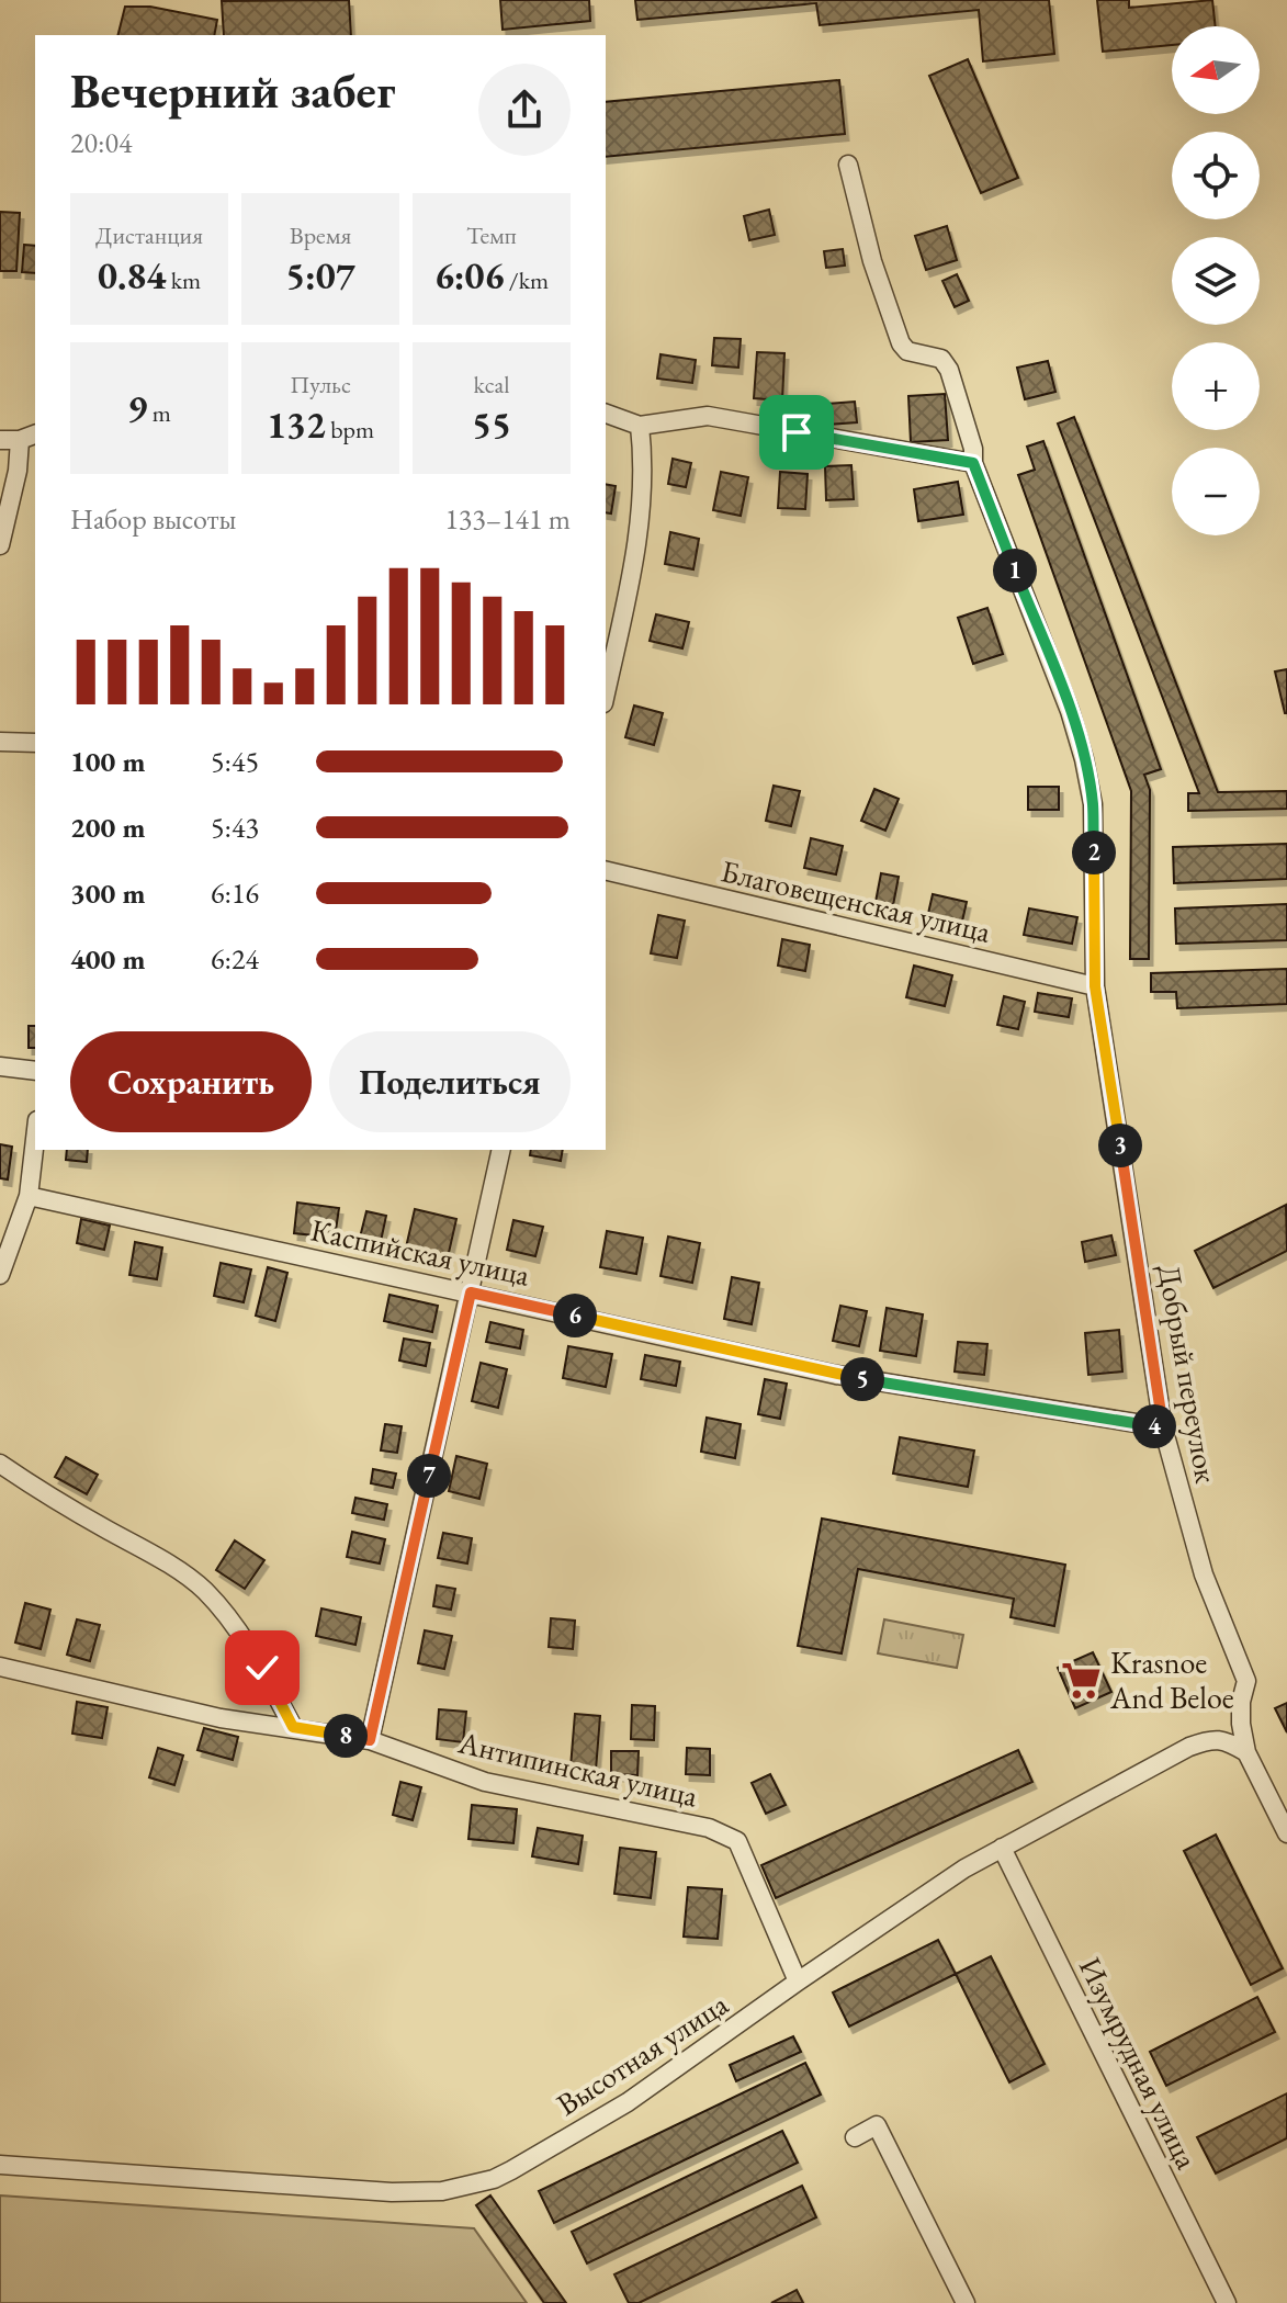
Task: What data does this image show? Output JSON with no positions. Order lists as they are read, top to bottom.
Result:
{
  "streets": {
    "street": [
      "Благовещенская улица",
      "Каспийская улица",
      "Добрый переулок",
      "Антипинская улица",
      "Высотная улица",
      "Изумрудная улица"
    ]
  },
  "crossings": [
    ["Благовещенская улица", "Добрый переулок"],
    ["Каспийская улица", "Добрый переулок"],
    ["Добрый переулок", "Высотная улица"],
    ["Антипинская улица", "Высотная улица"],
    ["Высотная улица", "Изумрудная улица"]
  ],
  "places": {
    "supermarket": ["Krasnoe And Beloe"]
  },
  "north": "left",
  "page": {
    "map_buttons": ["+", "−"],
    "heading": ["Вечерний забег", "20:04"],
    "stats": [
      ["Дистанция", "0.84 km"],
      ["Время", "5:07"],
      ["Темп", "6:06 /km"],
      ["9 m"],
      ["Пульс", "132 bpm"],
      ["kcal", "55"]
    ],
    "chart": ["Набор высоты", "133–141 m"],
    "pins": [
      "1",
      "2",
      "3",
      "6",
      "5",
      "4",
      "7",
      "8"
    ],
    "list": [
      {
        "name": "100 m",
        "note": "5:45"
      },
      {
        "name": "200 m",
        "note": "5:43"
      },
      {
        "name": "300 m",
        "note": "6:16"
      },
      {
        "name": "400 m",
        "note": "6:24"
      }
    ],
    "buttons": ["Сохранить", "Поделиться"]
  }
}
